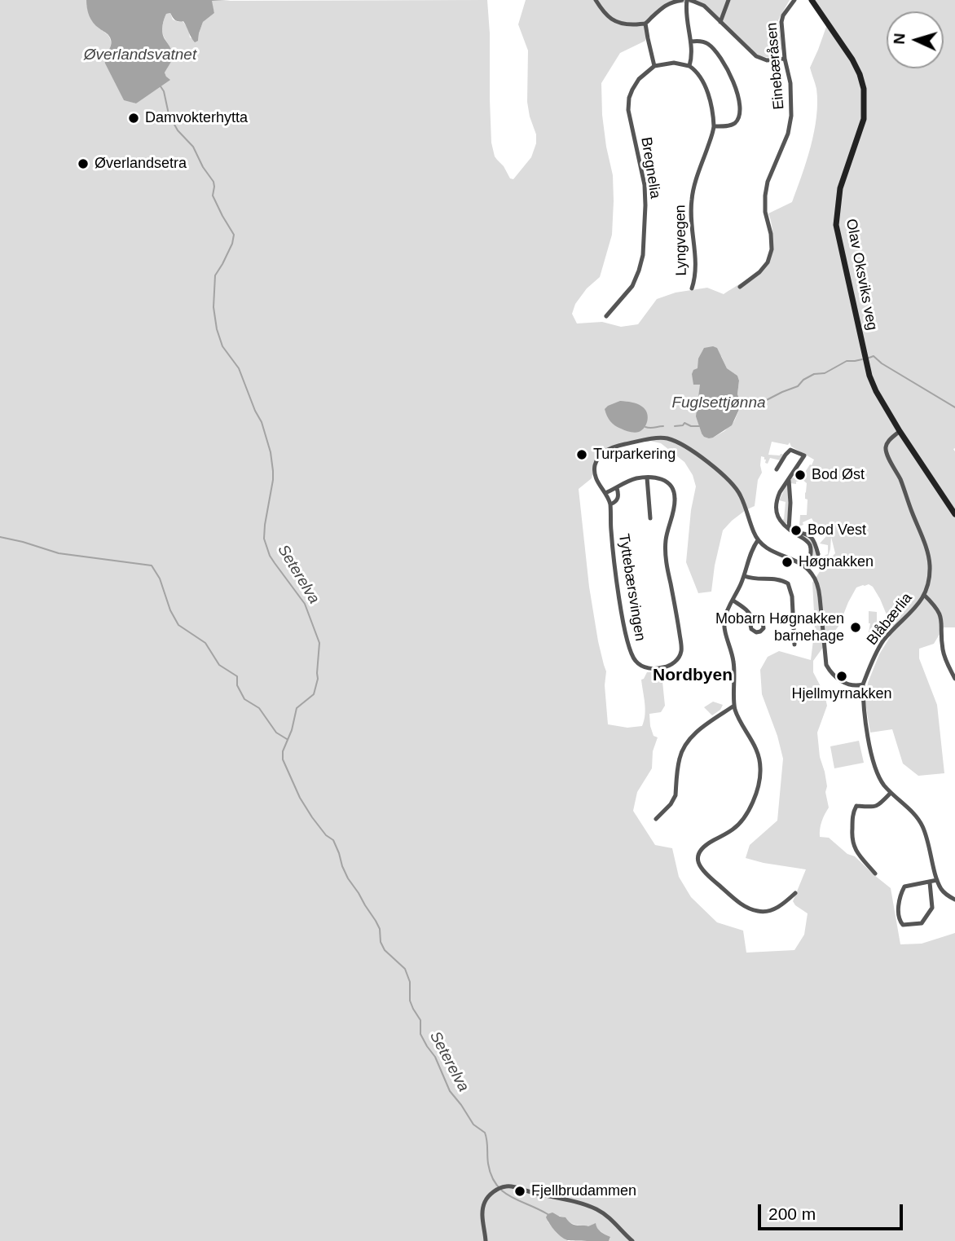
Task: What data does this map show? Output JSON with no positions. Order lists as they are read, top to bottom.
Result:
{
  "streets": {
    "street": [
      "Einebæråsen",
      "Bregnelia",
      "Lyngvegen",
      "Olav Oksviks veg",
      "Tyttebærsvingen",
      "Blåbærlia"
    ]
  },
  "crossings": [
    ["Olav Oksviks veg", "Blåbærlia"]
  ],
  "districts": ["Nordbyen"],
  "water": ["Øverlandsvatnet", "Fuglsettjønna", "Seterelva"],
  "places": [
    "Damvokterhytta",
    "Øverlandsetra",
    "Turparkering",
    "Bod Øst",
    "Bod Vest",
    "Høgnakken",
    "Mobarn Høgnakken barnehage",
    "Hjellmyrnakken",
    "Fjellbrudammen"
  ],
  "scale_bar": "200 m",
  "north": "left"
}
